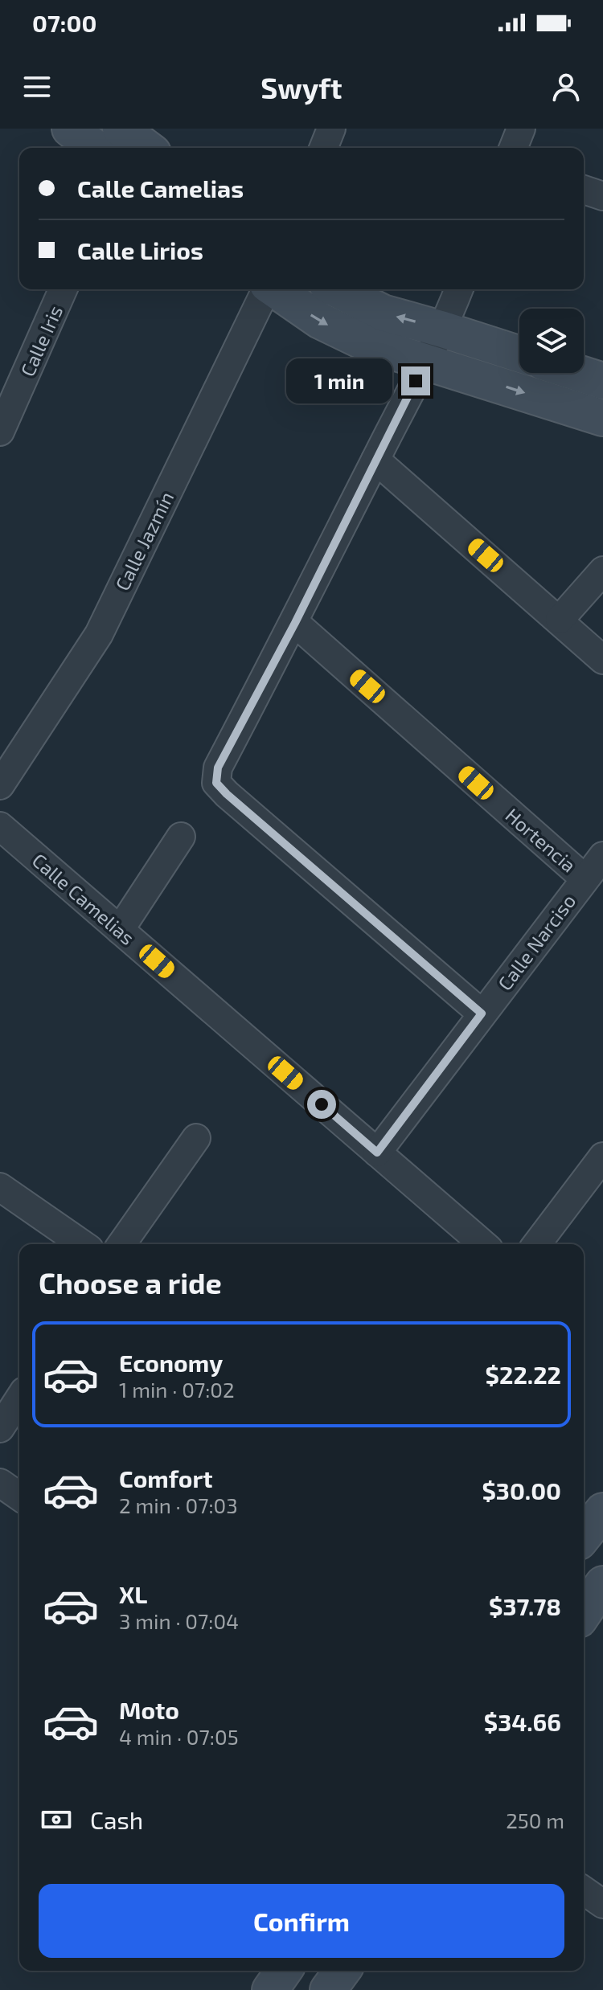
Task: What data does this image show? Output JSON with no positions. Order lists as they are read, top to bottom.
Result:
{
  "streets": {
    "street": [
      "Calle Iris",
      "Calle Jazmín",
      "Hortencia",
      "Calle Camelias",
      "Calle Narciso"
    ]
  },
  "crossings": [
    ["Hortencia", "Calle Narciso"],
    ["Calle Camelias", "Calle Narciso"]
  ],
  "page": {
    "status": "07:00",
    "header": "Swyft",
    "banner": ["Calle Camelias", "Calle Lirios"],
    "bubble": "1 min",
    "heading": "Choose a ride",
    "list": [
      {
        "name": "Economy",
        "note": "1 min · 07:02",
        "value": "$22.22"
      },
      {
        "name": "Comfort",
        "note": "2 min · 07:03",
        "value": "$30.00"
      },
      {
        "name": "XL",
        "note": "3 min · 07:04",
        "value": "$37.78"
      },
      {
        "name": "Moto",
        "note": "4 min · 07:05",
        "value": "$34.66"
      }
    ],
    "pay": ["Cash", "250 m"],
    "buttons": "Confirm"
  }
}
